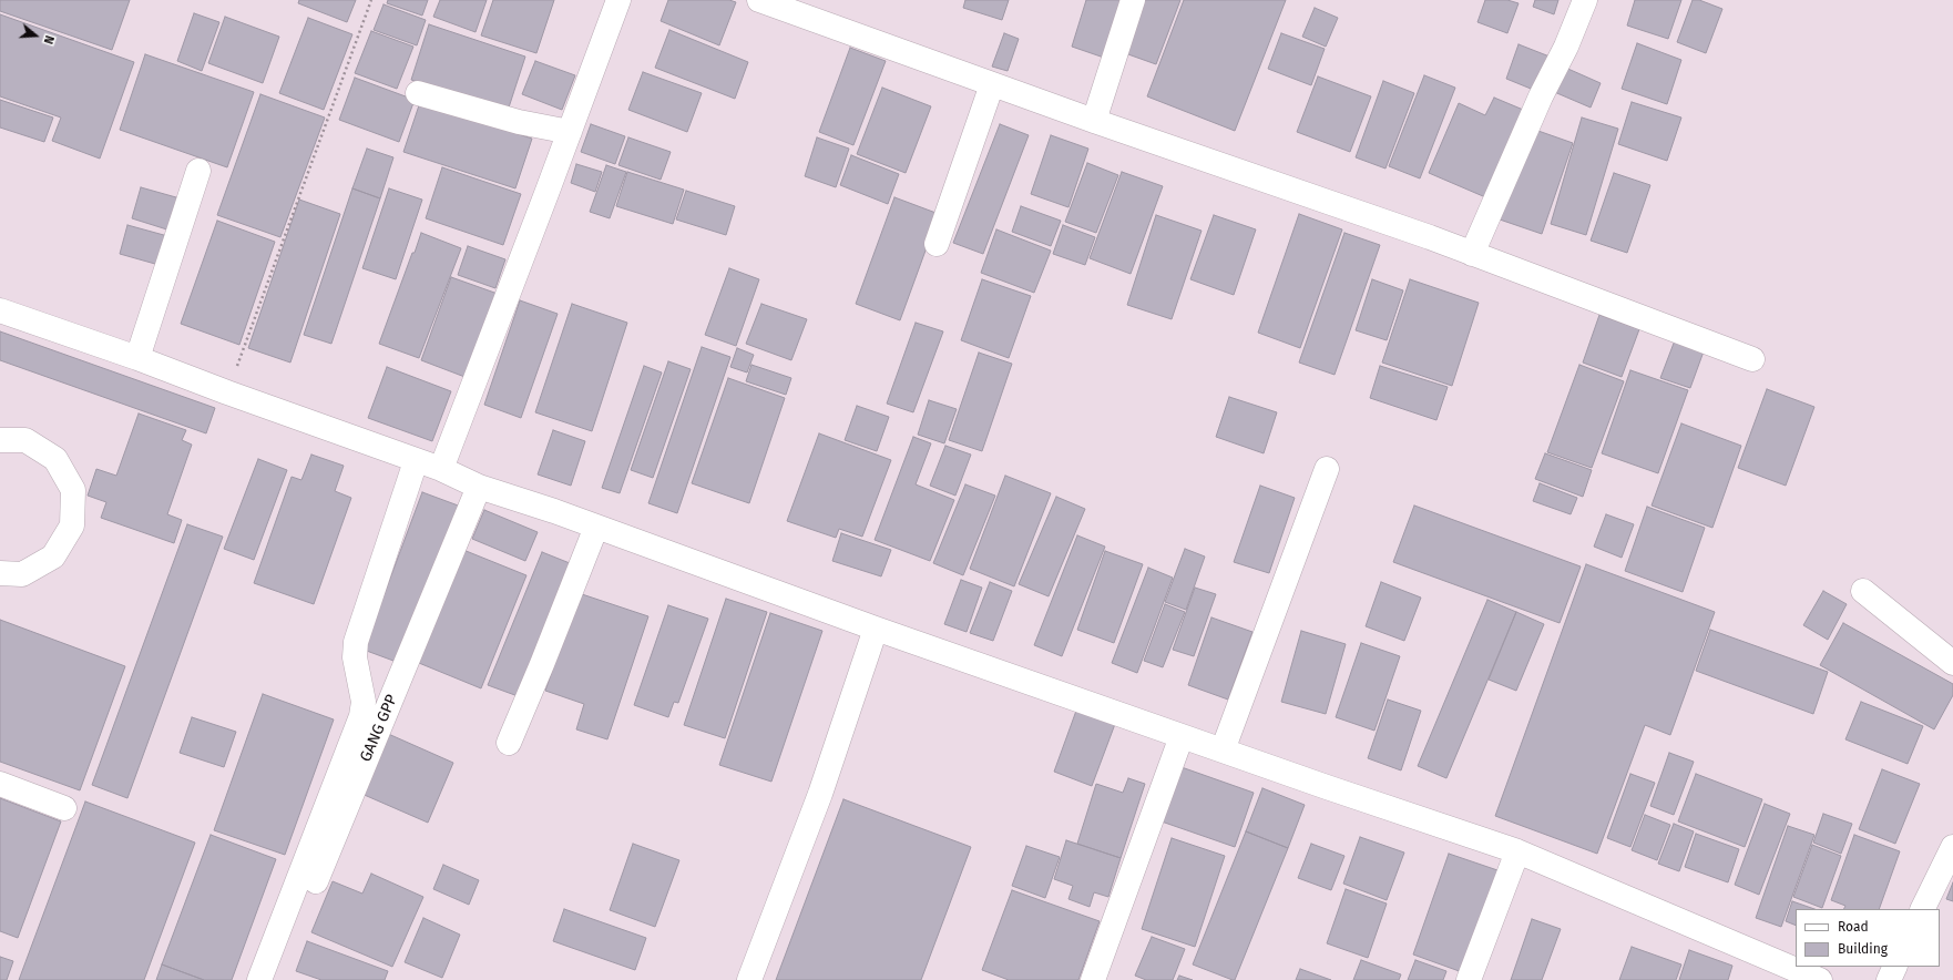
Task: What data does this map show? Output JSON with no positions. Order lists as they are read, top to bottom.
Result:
{
  "streets": {
    "street": ["GANG GPP"]
  },
  "legend": ["Road", "Building"],
  "north": "right"
}
